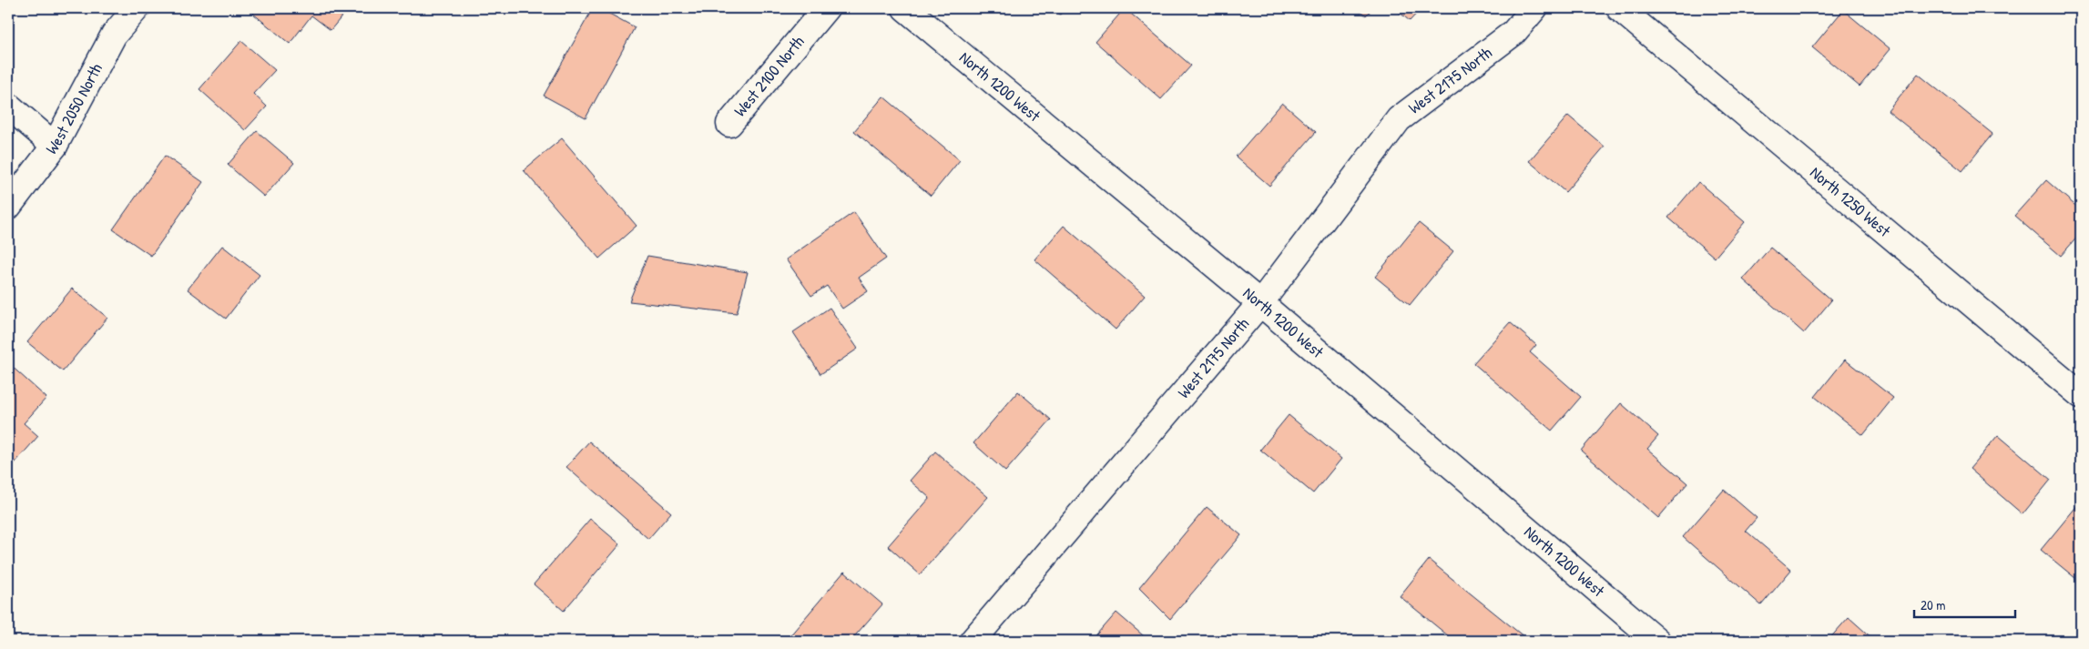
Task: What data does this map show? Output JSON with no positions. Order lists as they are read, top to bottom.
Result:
{
  "streets": {
    "street": [
      "West 2100 North",
      "West 2175 North",
      "North 1200 West",
      "West 2050 North",
      "North 1250 West"
    ]
  },
  "crossings": [
    ["West 2175 North", "North 1200 West"]
  ],
  "scale_bar": "20 m"
}
